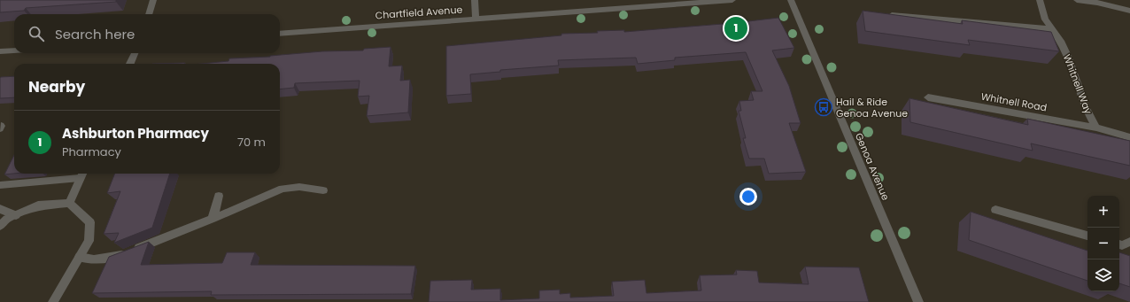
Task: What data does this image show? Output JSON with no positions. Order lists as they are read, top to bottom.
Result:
{
  "streets": {
    "street": [
      "Chartfield Avenue",
      "Whitnell Way",
      "Whitnell Road",
      "Genoa Avenue"
    ]
  },
  "crossings": [
    ["Whitnell Way", "Whitnell Road"]
  ],
  "places": {
    "bus stop": ["Hail & Ride Genoa Avenue"]
  },
  "page": {
    "search": "Search here",
    "pins": "1",
    "heading": "Nearby",
    "list": [
      {
        "mark": "1",
        "name": "Ashburton Pharmacy",
        "note": "Pharmacy",
        "value": "70 m"
      }
    ],
    "map_buttons": ["+", "−"]
  }
}
